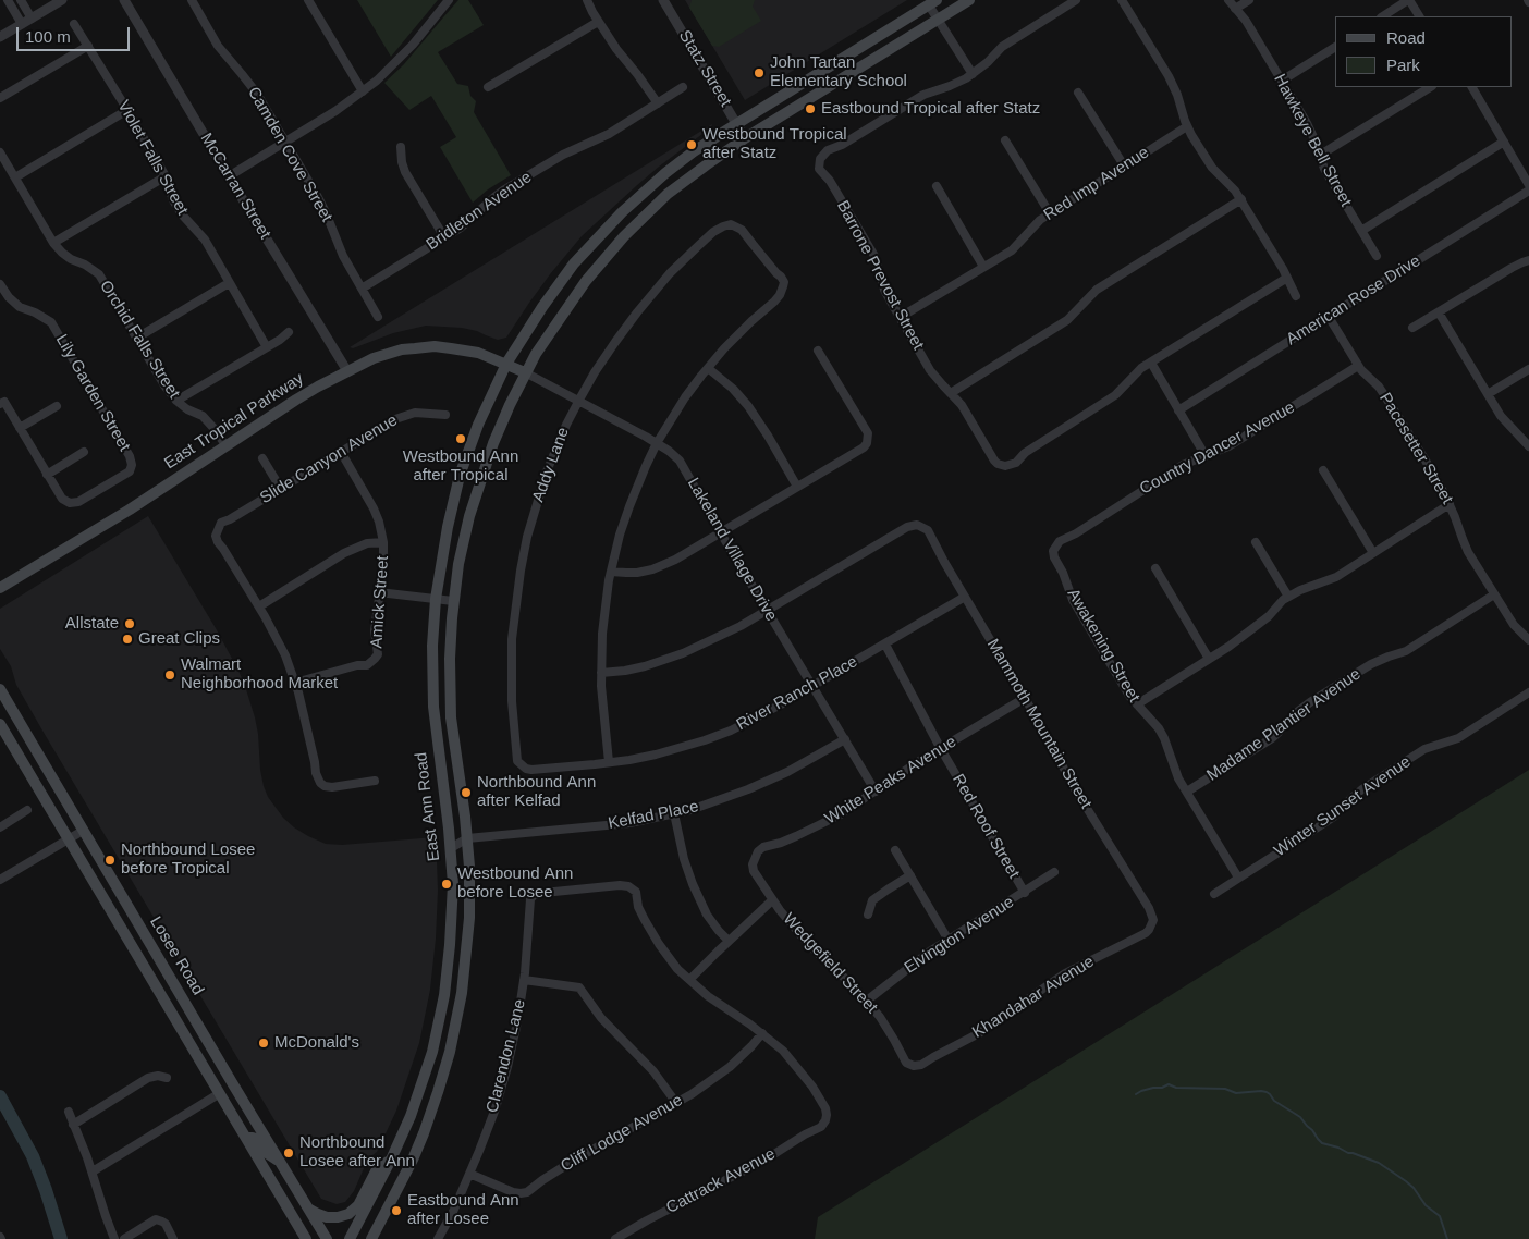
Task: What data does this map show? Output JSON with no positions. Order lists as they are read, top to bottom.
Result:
{
  "streets": {
    "main road": ["East Tropical Parkway", "East Ann Road", "Losee Road"],
    "street": [
      "Statz Street",
      "Hawkeye Bell Street",
      "Camden Cove Street",
      "Violet Falls Street",
      "Red Imp Avenue",
      "McCarran Street",
      "Bridleton Avenue",
      "Barrone Prevost Street",
      "American Rose Drive",
      "Orchid Falls Street",
      "Lily Garden Street",
      "Country Dancer Avenue",
      "Pacesetter Street",
      "Slide Canyon Avenue",
      "Addy Lane",
      "Lakeland Village Drive",
      "Amick Street",
      "Awakening Street",
      "River Ranch Place",
      "Mammoth Mountain Street",
      "Madame Plantier Avenue",
      "White Peaks Avenue",
      "Winter Sunset Avenue",
      "Kelfad Place",
      "Red Roof Street",
      "Elvington Avenue",
      "Wedgefield Street",
      "Khandahar Avenue",
      "Clarendon Lane",
      "Cliff Lodge Avenue",
      "Cattrack Avenue"
    ]
  },
  "crossings": [
    ["Camden Cove Street", "Bridleton Avenue"],
    ["Red Imp Avenue", "Barrone Prevost Street"],
    ["McCarran Street", "East Tropical Parkway"],
    ["American Rose Drive", "Pacesetter Street"],
    ["Orchid Falls Street", "East Tropical Parkway"],
    ["East Tropical Parkway", "Lakeland Village Drive"],
    ["East Tropical Parkway", "East Ann Road"],
    ["Country Dancer Avenue", "Pacesetter Street"],
    ["Country Dancer Avenue", "Awakening Street"],
    ["Pacesetter Street", "Madame Plantier Avenue"],
    ["Slide Canyon Avenue", "Amick Street"],
    ["Addy Lane", "Lakeland Village Drive"],
    ["Addy Lane", "River Ranch Place"],
    ["Lakeland Village Drive", "River Ranch Place"],
    ["Lakeland Village Drive", "Mammoth Mountain Street"],
    ["Lakeland Village Drive", "White Peaks Avenue"],
    ["Lakeland Village Drive", "East Ann Road"],
    ["Lakeland Village Drive", "Kelfad Place"],
    ["Awakening Street", "Madame Plantier Avenue"],
    ["Awakening Street", "Winter Sunset Avenue"],
    ["River Ranch Place", "Mammoth Mountain Street"],
    ["River Ranch Place", "Red Roof Street"],
    ["Mammoth Mountain Street", "White Peaks Avenue"],
    ["Mammoth Mountain Street", "Khandahar Avenue"],
    ["White Peaks Avenue", "Red Roof Street"],
    ["White Peaks Avenue", "Wedgefield Street"],
    ["East Ann Road", "Kelfad Place"],
    ["Red Roof Street", "Elvington Avenue"],
    ["Elvington Avenue", "Wedgefield Street"],
    ["Wedgefield Street", "Khandahar Avenue"],
    ["Clarendon Lane", "Cliff Lodge Avenue"],
    ["Cliff Lodge Avenue", "Cattrack Avenue"]
  ],
  "places": [
    "John Tartan Elementary School",
    "Eastbound Tropical after Statz",
    "Westbound Tropical after Statz",
    "Westbound Ann after Tropical",
    "Allstate",
    "Great Clips",
    "Walmart Neighborhood Market",
    "Northbound Ann after Kelfad",
    "Northbound Losee before Tropical",
    "Westbound Ann before Losee",
    "McDonald's",
    "Northbound Losee after Ann",
    "Eastbound Ann after Losee"
  ],
  "legend": ["Road", "Park"],
  "scale_bar": "100 m"
}
